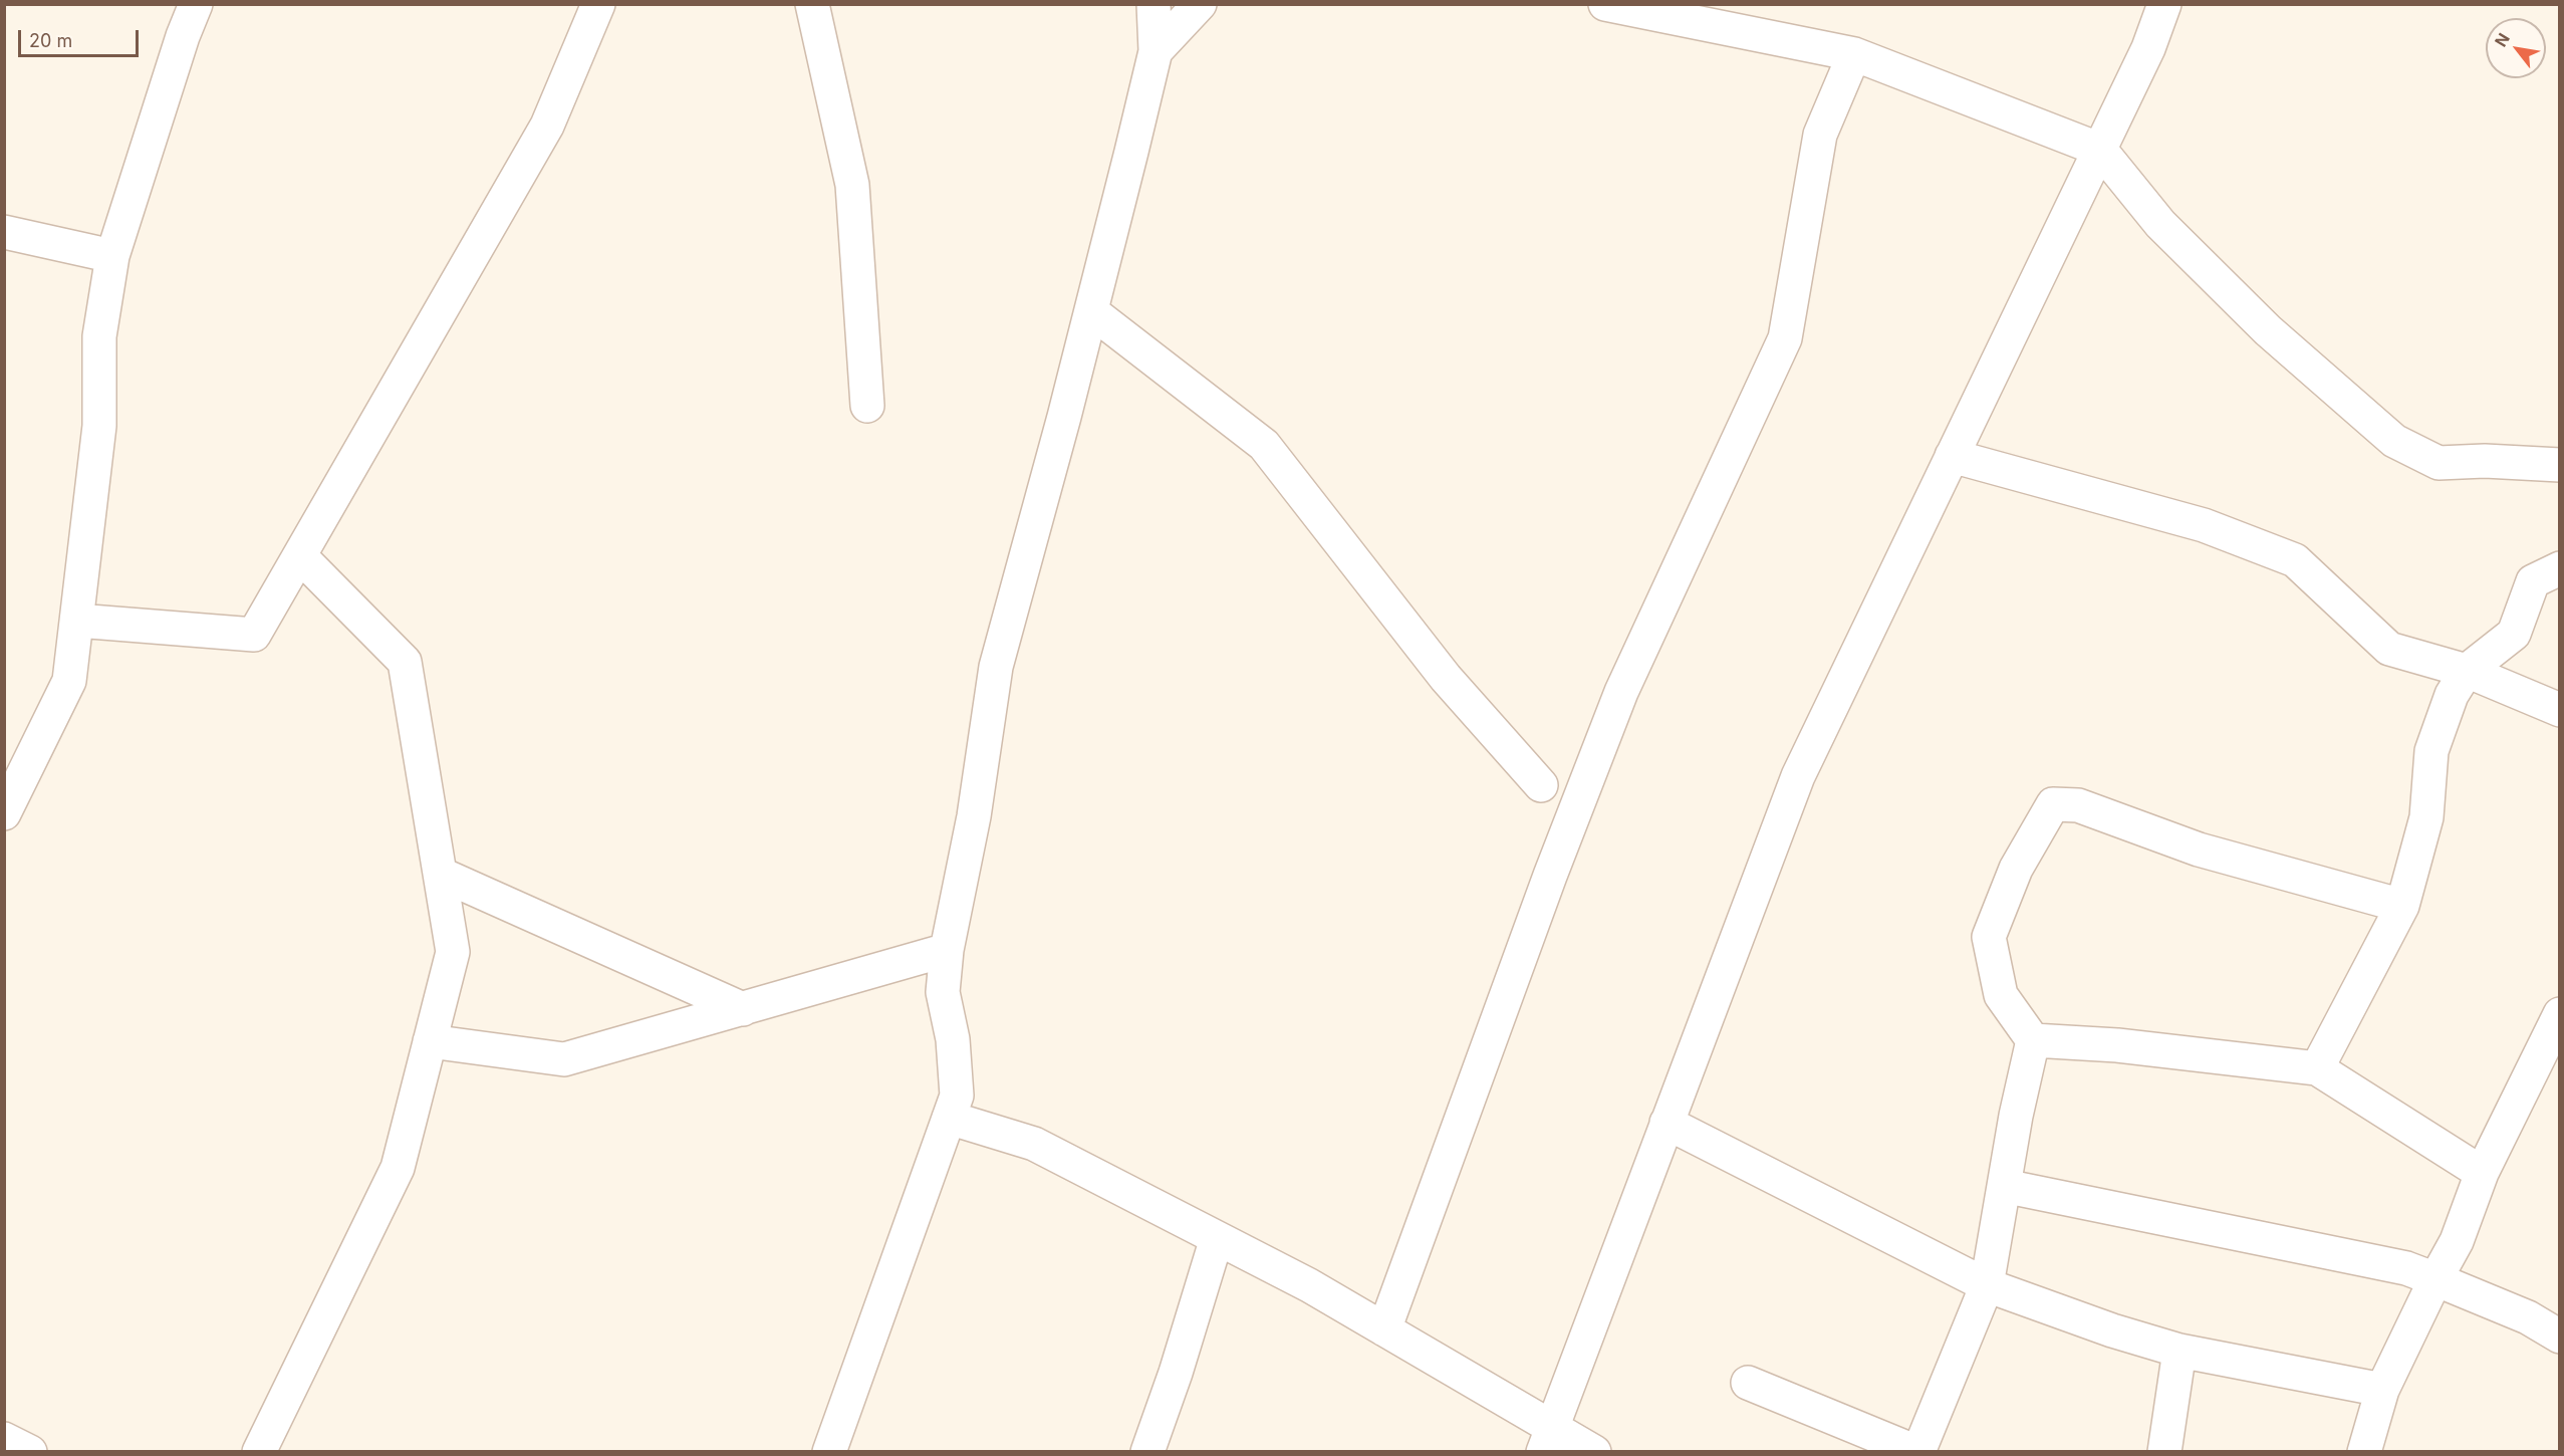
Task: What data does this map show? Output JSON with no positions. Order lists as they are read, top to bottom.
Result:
{
  "scale_bar": "20 m",
  "north": "top left"
}
